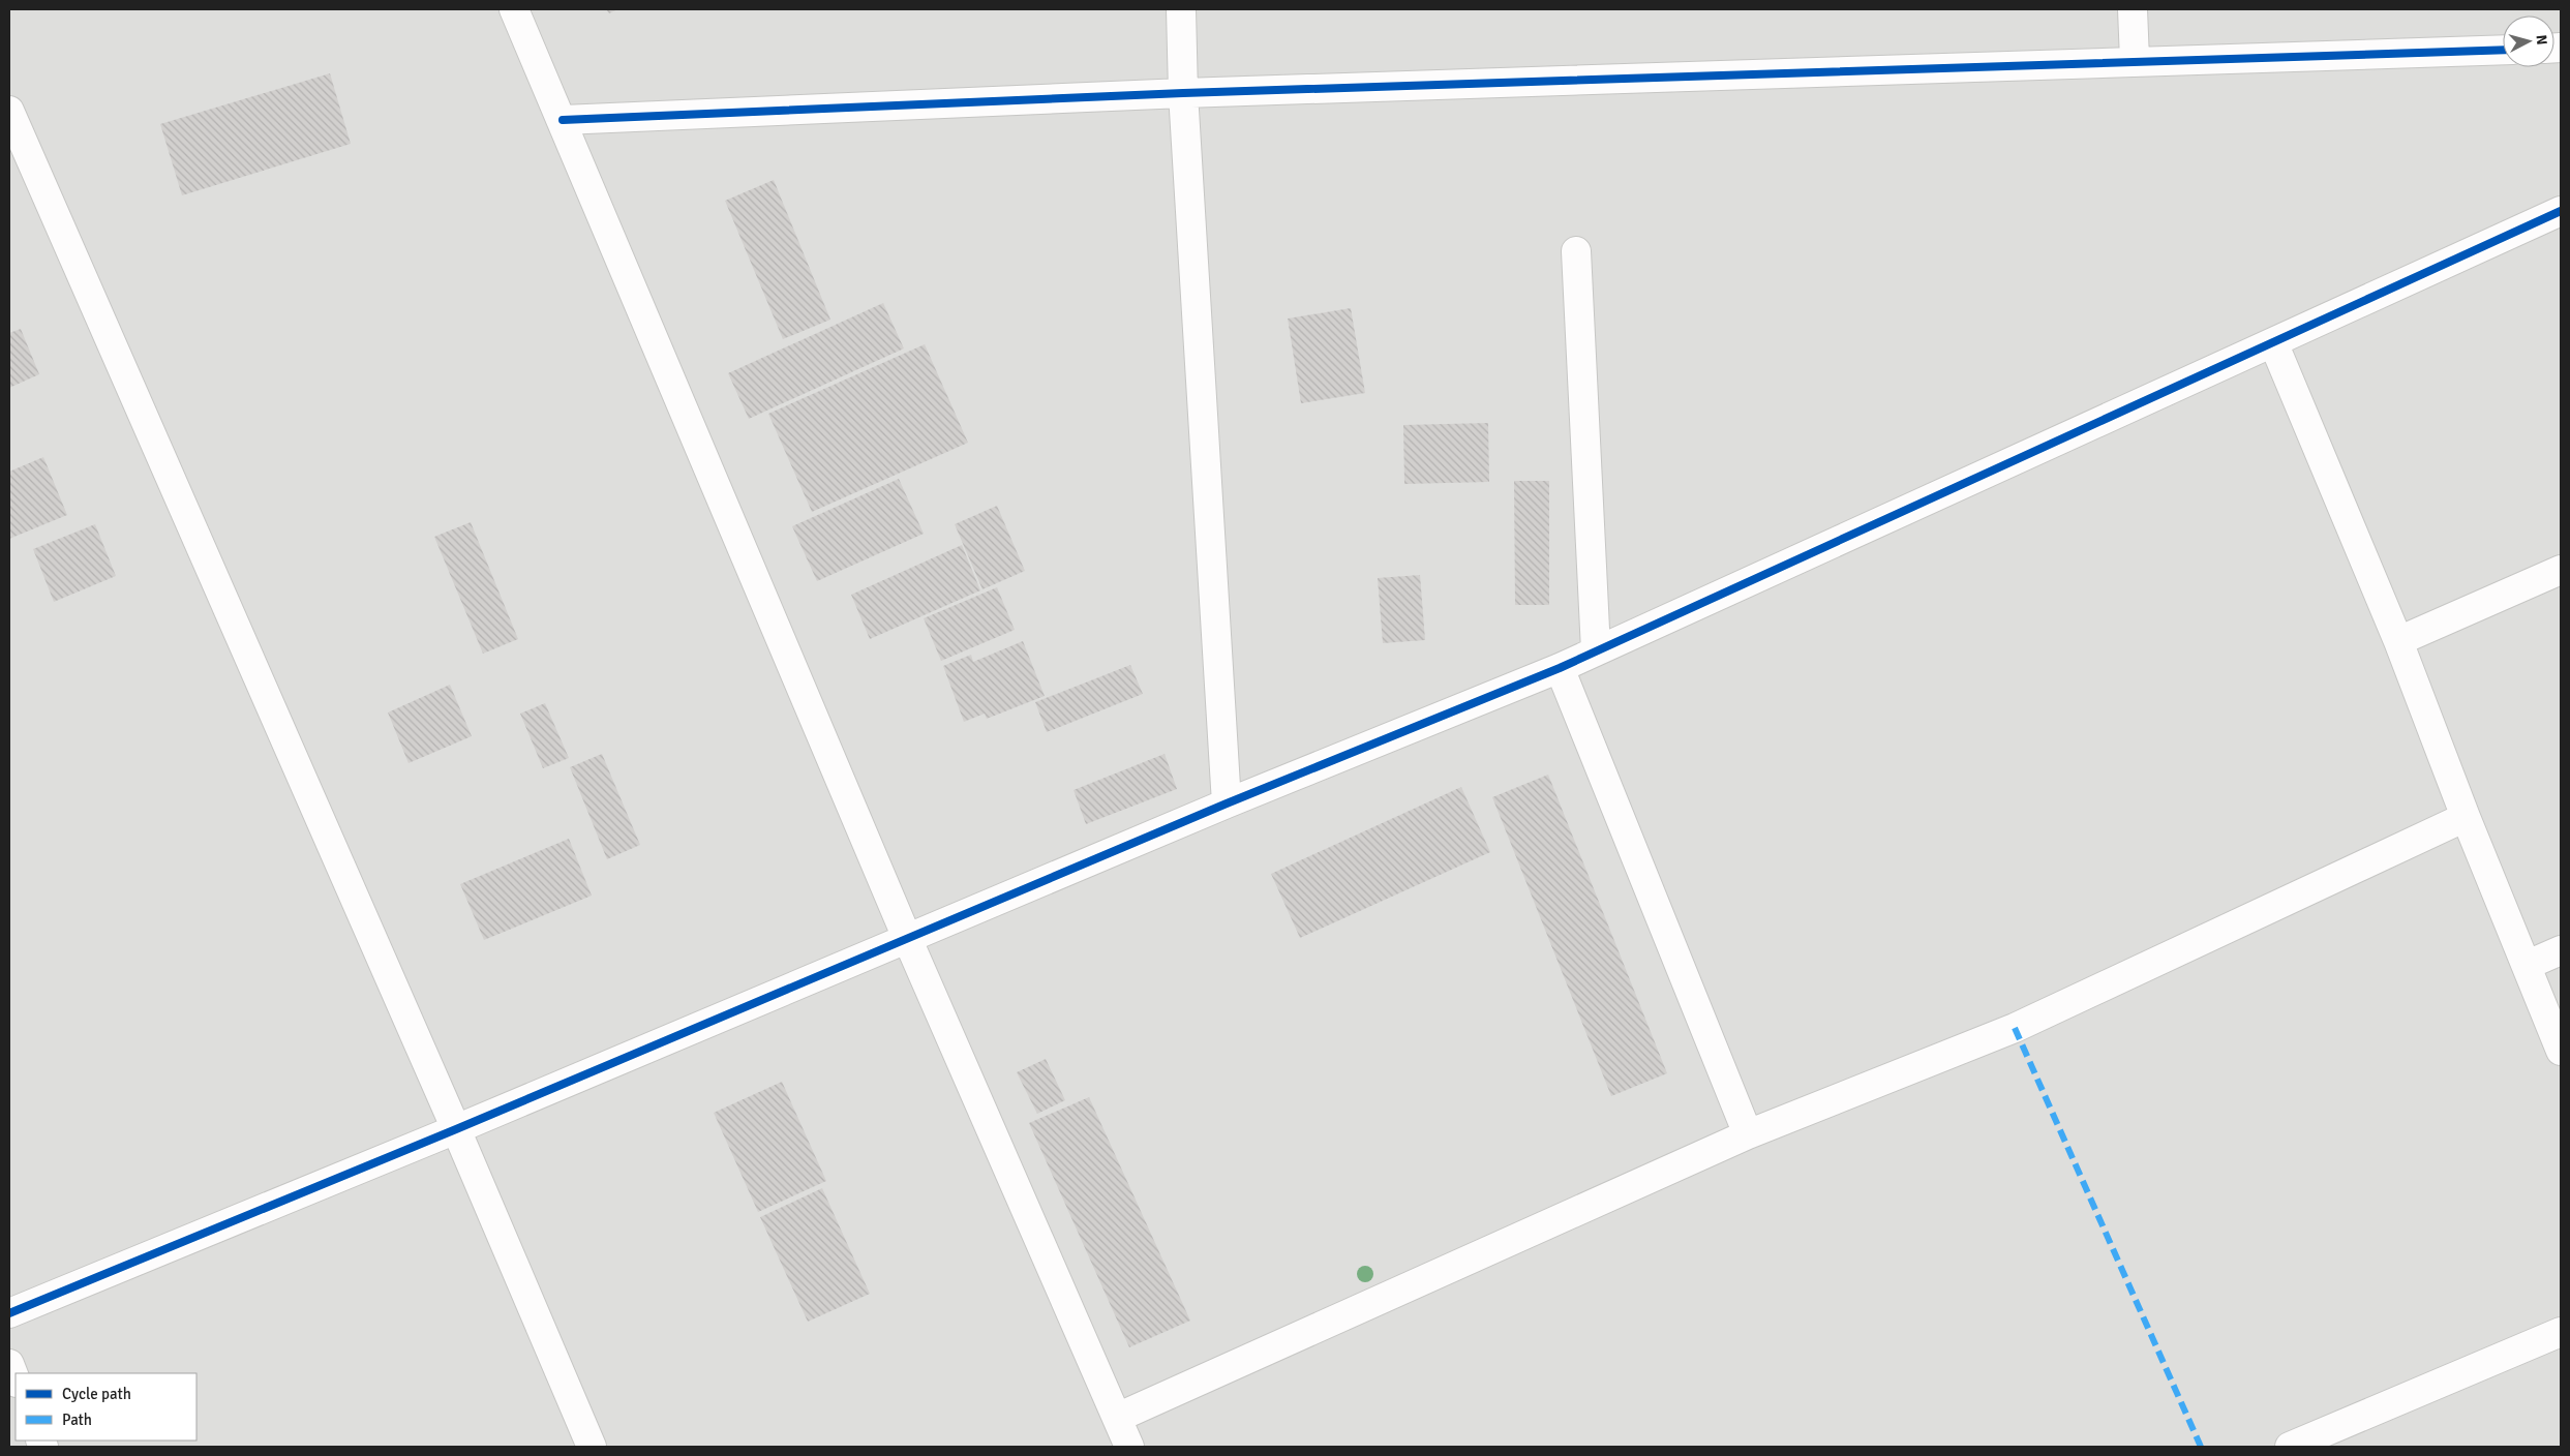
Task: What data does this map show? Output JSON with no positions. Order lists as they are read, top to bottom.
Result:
{
  "legend": ["Cycle path", "Path"],
  "north": "right"
}
